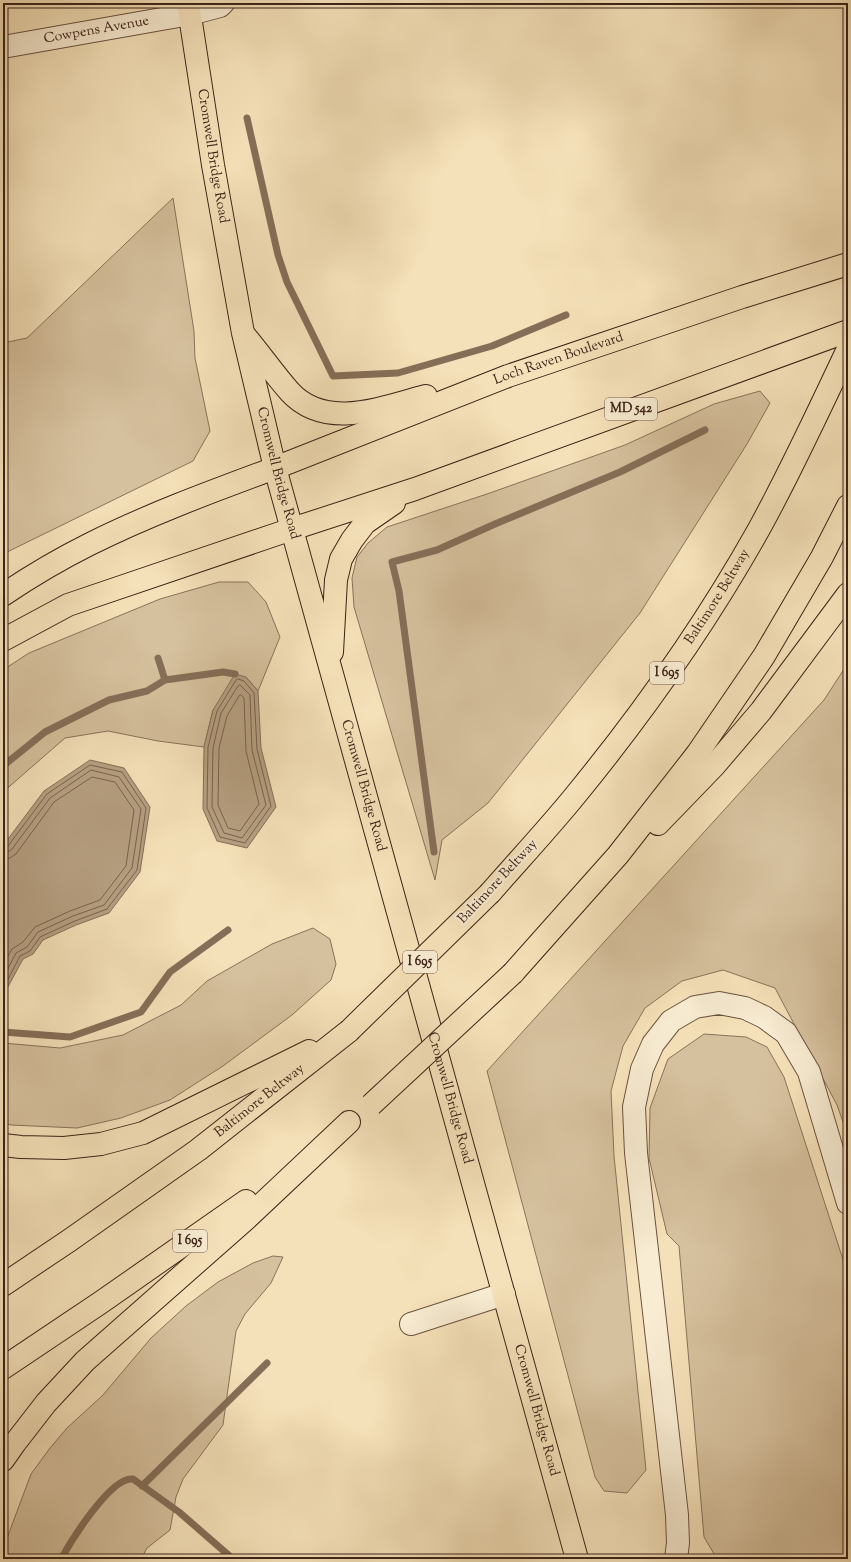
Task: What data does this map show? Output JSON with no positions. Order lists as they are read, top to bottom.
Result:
{
  "streets": {
    "main road": [
      "Cromwell Bridge Road",
      "Loch Raven Boulevard",
      "MD 542",
      "Baltimore Beltway",
      "I 695"
    ],
    "street": ["Cowpens Avenue"]
  },
  "crossings": [
    ["Cowpens Avenue", "Cromwell Bridge Road"],
    ["Cromwell Bridge Road", "Loch Raven Boulevard"],
    ["Cromwell Bridge Road", "MD 542"]
  ]
}
